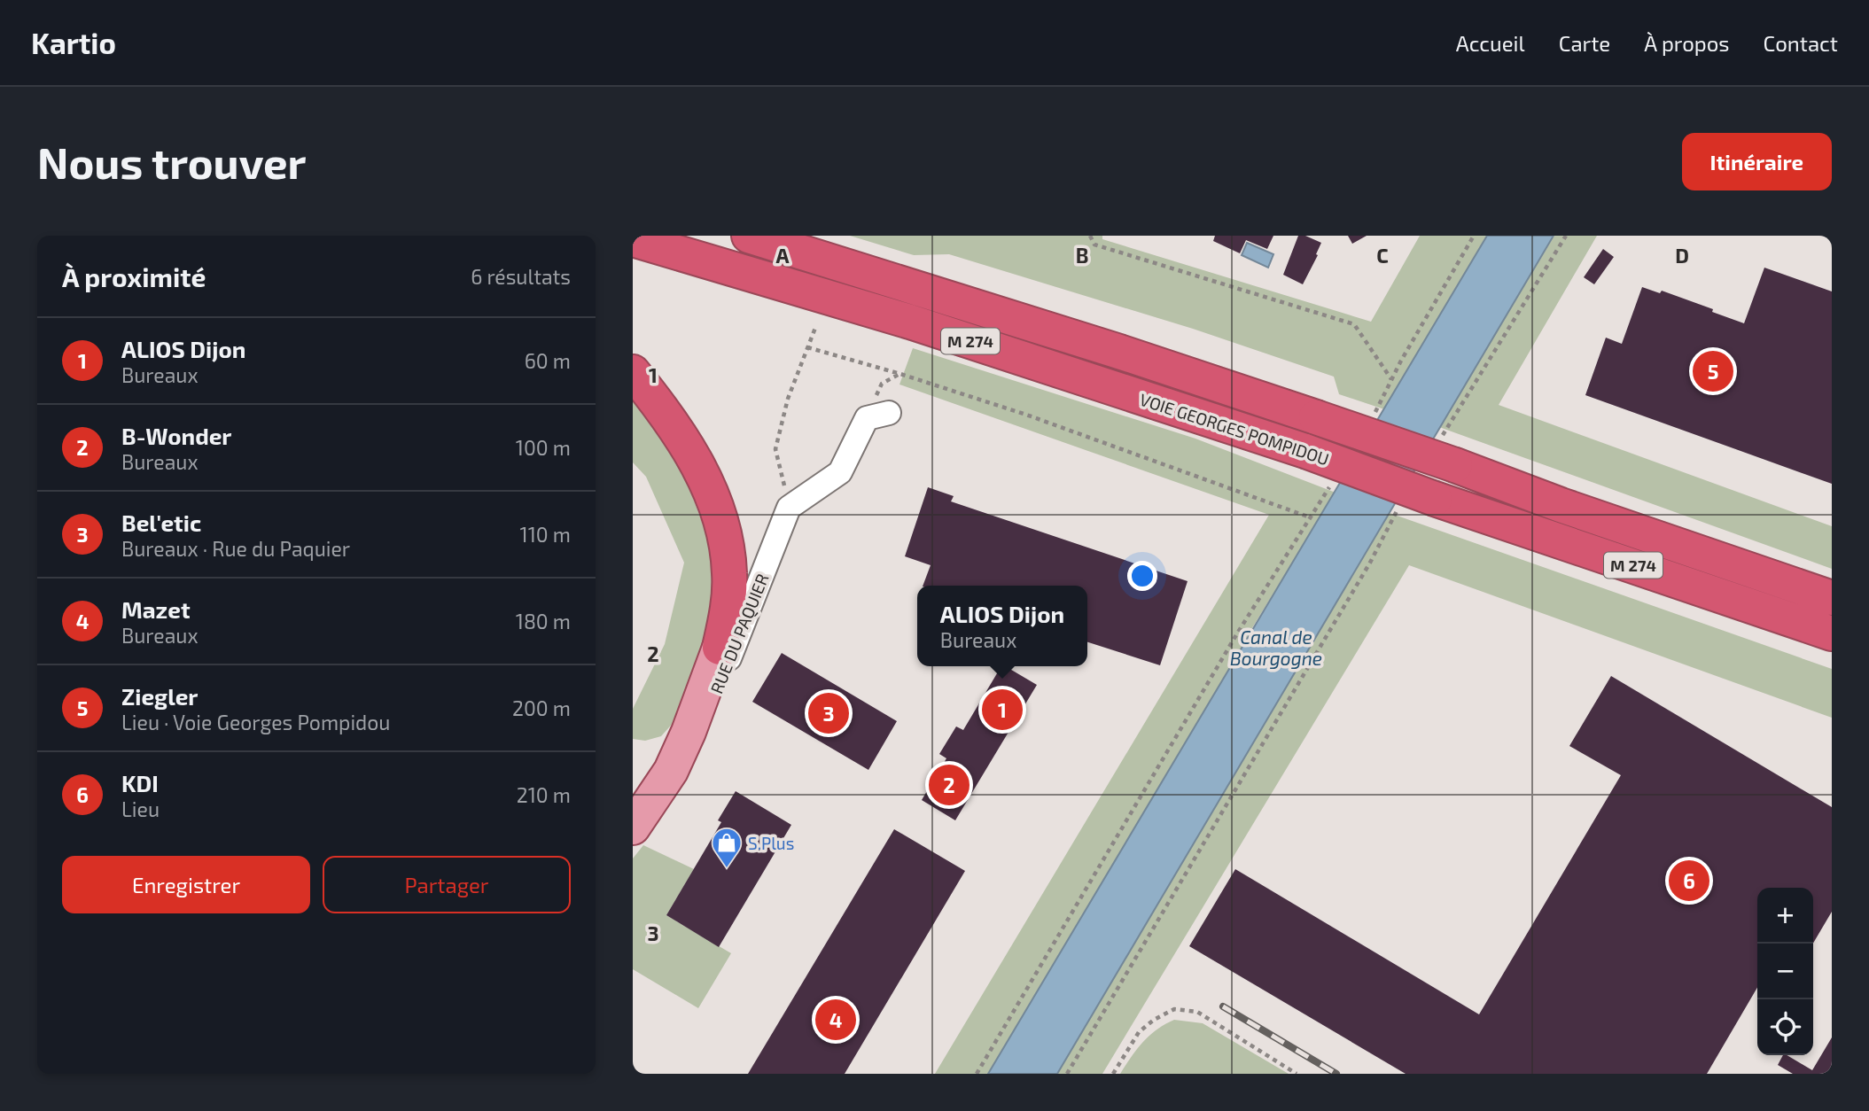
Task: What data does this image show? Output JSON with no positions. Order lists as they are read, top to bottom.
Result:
{
  "streets": {
    "highway": ["M 274", "VOIE GEORGES POMPIDOU"],
    "main road": ["RUE DU PAQUIER"]
  },
  "water": ["Canal de Bourgogne"],
  "places": {
    "shop": ["S.Plus"]
  },
  "page": {
    "header": "Kartio",
    "nav": [
      "Accueil",
      "Carte",
      "À propos",
      "Contact"
    ],
    "buttons": [
      "Itinéraire",
      ["Enregistrer", "Partager"]
    ],
    "title": "Nous trouver",
    "heading": ["À proximité", "6 résultats"],
    "list": [
      {
        "mark": "1",
        "name": "ALIOS Dijon",
        "note": "Bureaux",
        "value": "60 m"
      },
      {
        "mark": "2",
        "name": "B-Wonder",
        "note": "Bureaux",
        "value": "100 m"
      },
      {
        "mark": "3",
        "name": "Bel'etic",
        "note": "Bureaux · Rue du Paquier",
        "value": "110 m"
      },
      {
        "mark": "4",
        "name": "Mazet",
        "note": "Bureaux",
        "value": "180 m"
      },
      {
        "mark": "5",
        "name": "Ziegler",
        "note": "Lieu · Voie Georges Pompidou",
        "value": "200 m"
      },
      {
        "mark": "6",
        "name": "KDI",
        "note": "Lieu",
        "value": "210 m"
      }
    ],
    "pins": [
      "5",
      "1",
      "3",
      "2",
      "6",
      "4"
    ],
    "popup": ["ALIOS Dijon", "Bureaux"],
    "map_buttons": ["+", "−"]
  },
  "grid": {
    "columns": [
      "A",
      "B",
      "C",
      "D"
    ],
    "rows": ["1", "2", "3"]
  }
}
